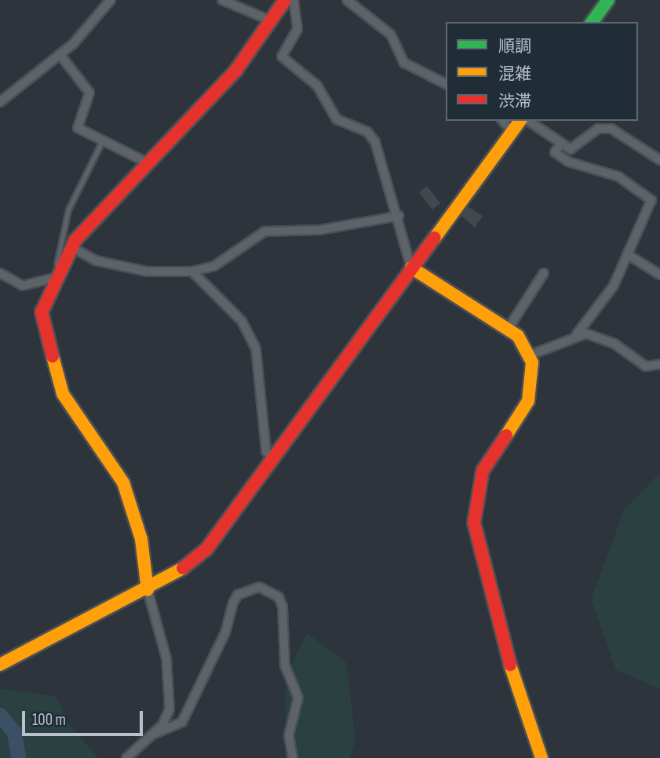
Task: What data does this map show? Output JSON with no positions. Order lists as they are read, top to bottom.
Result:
{
  "legend": ["順調", "混雑", "渋滞"],
  "scale_bar": "100 m"
}
